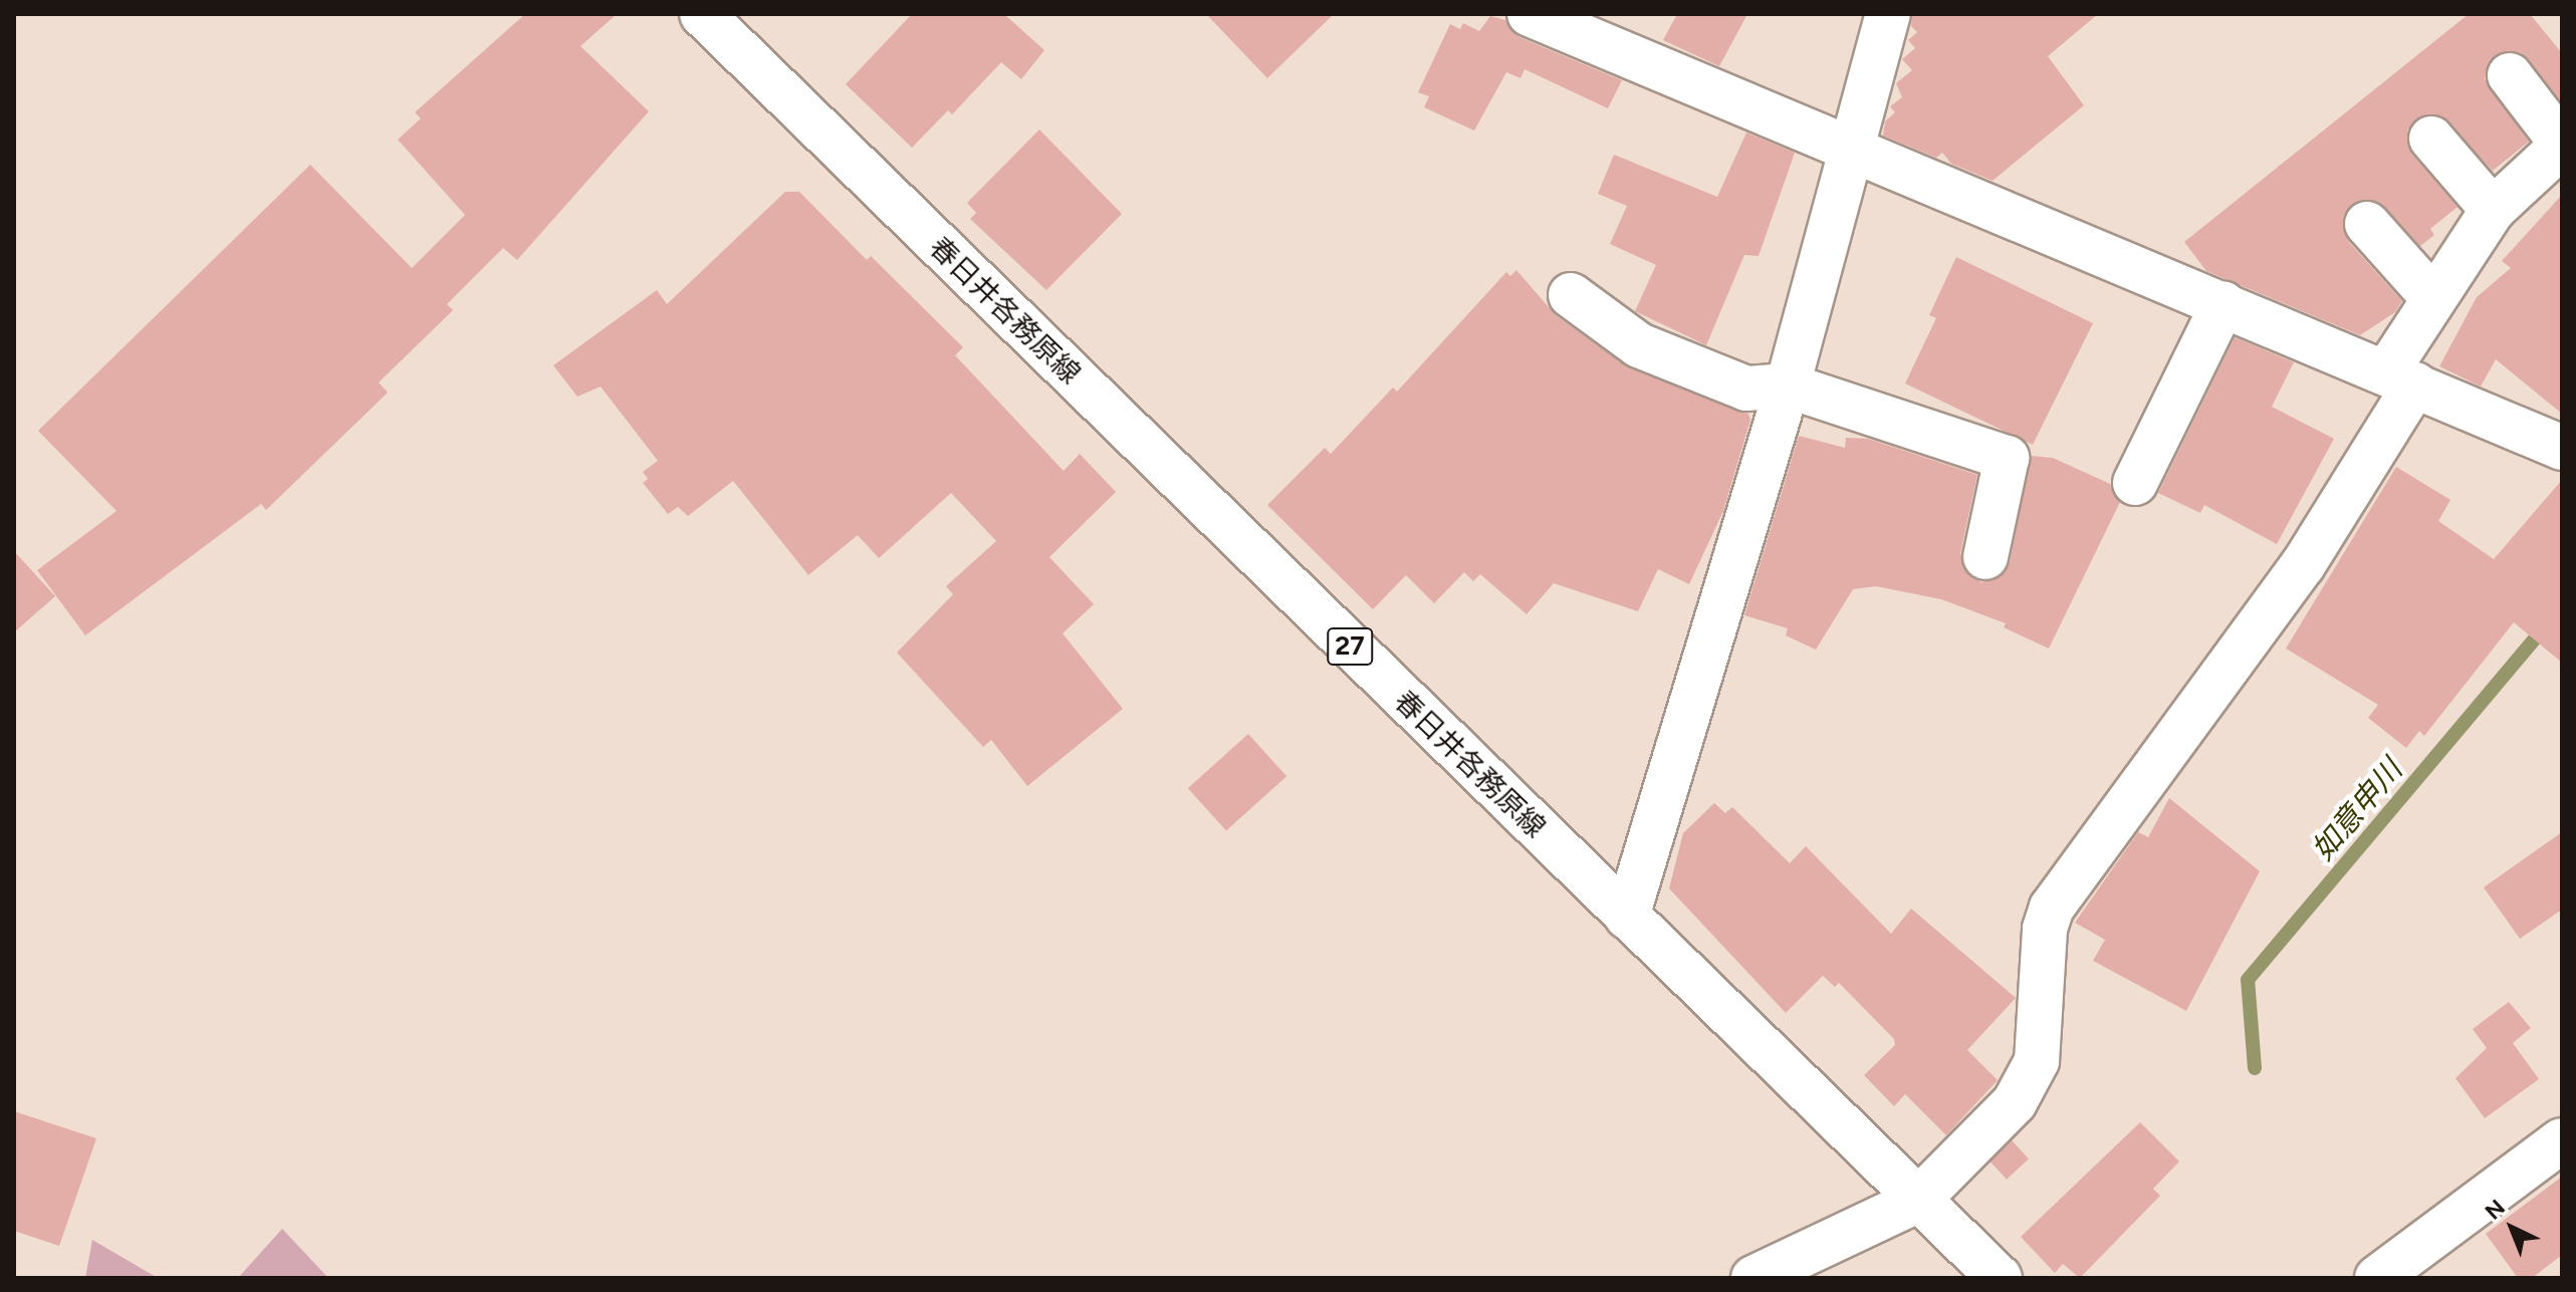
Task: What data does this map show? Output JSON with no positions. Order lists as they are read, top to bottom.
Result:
{
  "streets": {
    "street": ["春日井各務原線", "27"]
  },
  "water": ["如意申川"],
  "north": "top left"
}
